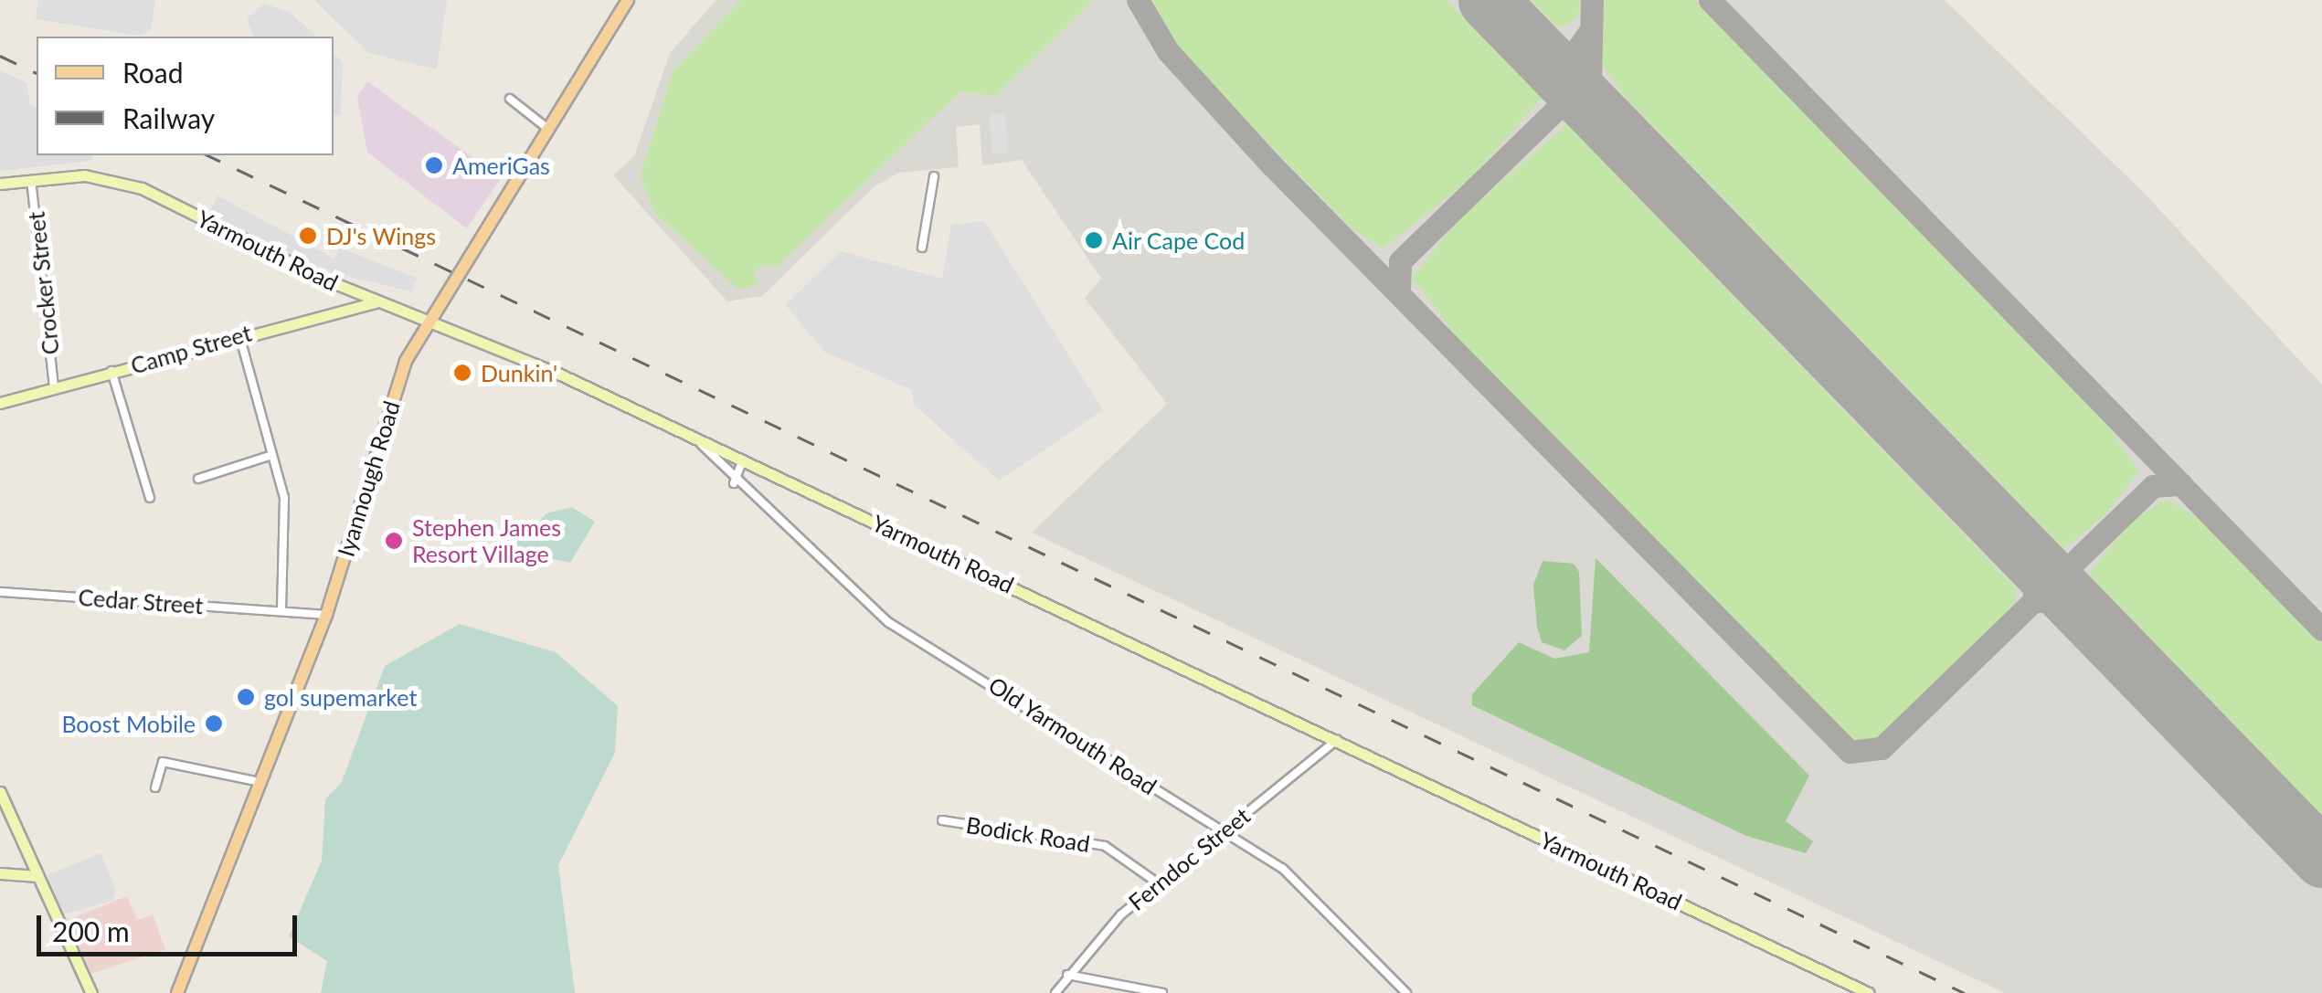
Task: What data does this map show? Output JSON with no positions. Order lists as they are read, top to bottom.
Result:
{
  "streets": {
    "main road": ["Yarmouth Road", "Camp Street", "Iyannough Road"],
    "street": [
      "Crocker Street",
      "Cedar Street",
      "Old Yarmouth Road",
      "Bodick Road",
      "Ferndoc Street"
    ]
  },
  "crossings": [
    ["Yarmouth Road", "Crocker Street"],
    ["Yarmouth Road", "Camp Street"],
    ["Yarmouth Road", "Iyannough Road"],
    ["Yarmouth Road", "Old Yarmouth Road"],
    ["Yarmouth Road", "Ferndoc Street"],
    ["Crocker Street", "Camp Street"],
    ["Iyannough Road", "Cedar Street"],
    ["Old Yarmouth Road", "Ferndoc Street"],
    ["Bodick Road", "Ferndoc Street"]
  ],
  "places": [
    "AmeriGas",
    "DJ's Wings",
    "Air Cape Cod",
    "Dunkin'",
    "Stephen James Resort Village",
    "gol supemarket",
    "Boost Mobile"
  ],
  "legend": ["Road", "Railway"],
  "scale_bar": "200 m"
}
